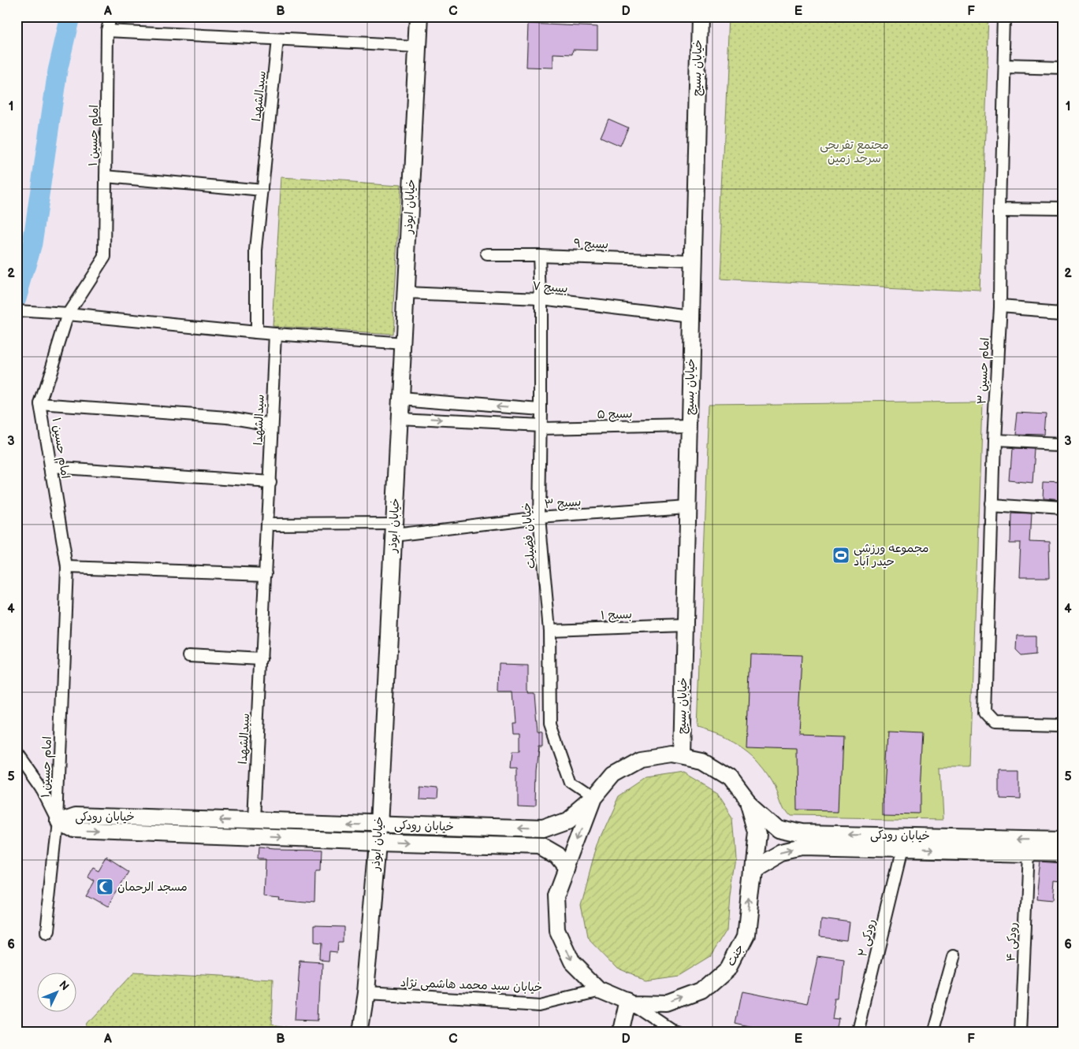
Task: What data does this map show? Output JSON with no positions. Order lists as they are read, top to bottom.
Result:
{
  "streets": {
    "street": [
      "خیابان بسیج",
      "سیدالشهدا",
      "امام حسین ۱",
      "خیابان ابوذر",
      "بسیج ۹",
      "بسیج ۷",
      "امام حسین ۳",
      "بسیج ۵",
      "بسیج ۳",
      "خیابان فضیلت",
      "بسیج ۱",
      "خیابان رودکی",
      "رودکی ۲",
      "رودکی ۴",
      "جنت",
      "خیابان سید محمد هاشمی نژاد"
    ]
  },
  "crossings": [
    ["خیابان بسیج", "بسیج ۹"],
    ["خیابان بسیج", "بسیج ۷"],
    ["خیابان بسیج", "بسیج ۵"],
    ["خیابان بسیج", "بسیج ۳"],
    ["خیابان بسیج", "بسیج ۱"],
    ["خیابان بسیج", "جنت"],
    ["سیدالشهدا", "بسیج ۳"],
    ["سیدالشهدا", "خیابان رودکی"],
    ["امام حسین ۱", "خیابان رودکی"],
    ["خیابان ابوذر", "بسیج ۷"],
    ["خیابان ابوذر", "بسیج ۵"],
    ["خیابان ابوذر", "بسیج ۳"],
    ["خیابان ابوذر", "خیابان رودکی"],
    ["خیابان ابوذر", "خیابان سید محمد هاشمی نژاد"],
    ["بسیج ۹", "خیابان فضیلت"],
    ["بسیج ۷", "خیابان فضیلت"],
    ["بسیج ۵", "خیابان فضیلت"],
    ["بسیج ۳", "خیابان فضیلت"],
    ["خیابان فضیلت", "بسیج ۱"],
    ["خیابان فضیلت", "خیابان رودکی"],
    ["خیابان فضیلت", "جنت"],
    ["خیابان رودکی", "رودکی ۲"],
    ["خیابان رودکی", "رودکی ۴"],
    ["خیابان رودکی", "جنت"],
    ["جنت", "خیابان سید محمد هاشمی نژاد"]
  ],
  "parks": ["مجتمع تفریحی سرحد زمین"],
  "places": {
    "sports": ["مجموعه ورزشی حیدر آباد"],
    "mosque": ["مسجد الرحمان"]
  },
  "north": "top right",
  "grid": {
    "columns": [
      "A",
      "B",
      "C",
      "D",
      "E",
      "F"
    ],
    "rows": [
      "1",
      "2",
      "3",
      "4",
      "5",
      "6"
    ]
  }
}
